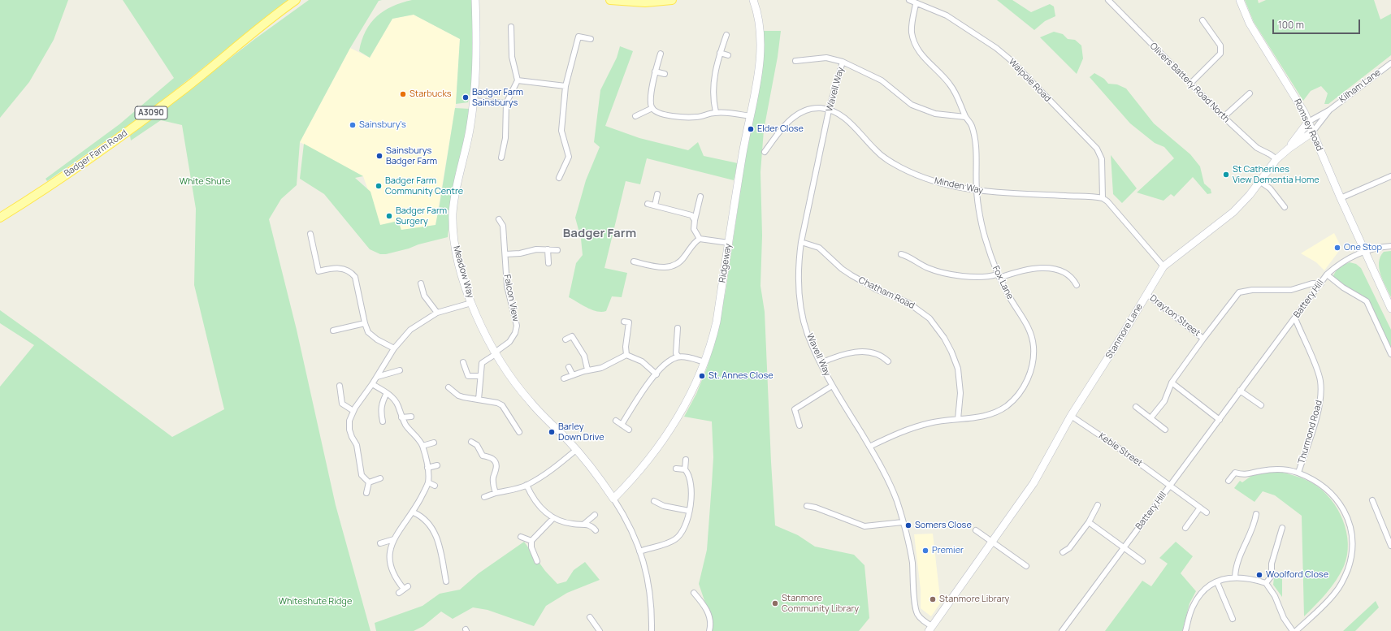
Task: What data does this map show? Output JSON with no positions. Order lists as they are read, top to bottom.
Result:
{
  "streets": {
    "main road": ["A3090", "Badger Farm Road"],
    "street": [
      "Walpole Road",
      "Olivers Battery Road North",
      "Kilham Lane",
      "Wavell Way",
      "Romsey Road",
      "Minden Way",
      "Ridgeway",
      "Meadow Way",
      "Fox Lane",
      "Chatham Road",
      "Falcon View",
      "Battery Hill",
      "Drayton Street",
      "Stanmore Lane",
      "Thurmond Road",
      "Keble Street"
    ]
  },
  "crossings": [
    ["Walpole Road", "Minden Way"],
    ["Walpole Road", "Fox Lane"],
    ["Olivers Battery Road North", "Stanmore Lane"],
    ["Kilham Lane", "Romsey Road"],
    ["Kilham Lane", "Stanmore Lane"],
    ["Wavell Way", "Minden Way"],
    ["Wavell Way", "Fox Lane"],
    ["Wavell Way", "Chatham Road"],
    ["Wavell Way", "Stanmore Lane"],
    ["Romsey Road", "Battery Hill"],
    ["Romsey Road", "Stanmore Lane"],
    ["Minden Way", "Fox Lane"],
    ["Ridgeway", "Meadow Way"],
    ["Meadow Way", "Falcon View"],
    ["Fox Lane", "Chatham Road"],
    ["Battery Hill", "Drayton Street"],
    ["Battery Hill", "Thurmond Road"],
    ["Battery Hill", "Keble Street"],
    ["Drayton Street", "Stanmore Lane"],
    ["Stanmore Lane", "Keble Street"]
  ],
  "districts": ["Badger Farm"],
  "parks": ["White Shute", "Whiteshute Ridge"],
  "places": [
    "Starbucks",
    "Badger Farm Sainsburys",
    "Sainsbury's",
    "Elder Close",
    "Sainsburys Badger Farm",
    "St Catherines View Dementia Home",
    "Badger Farm Community Centre",
    "Badger Farm Surgery",
    "One Stop",
    "St. Annes Close",
    "Barley Down Drive",
    "Somers Close",
    "Premier",
    "Woolford Close",
    "Stanmore Library",
    "Stanmore Community Library"
  ],
  "scale_bar": "100 m"
}
